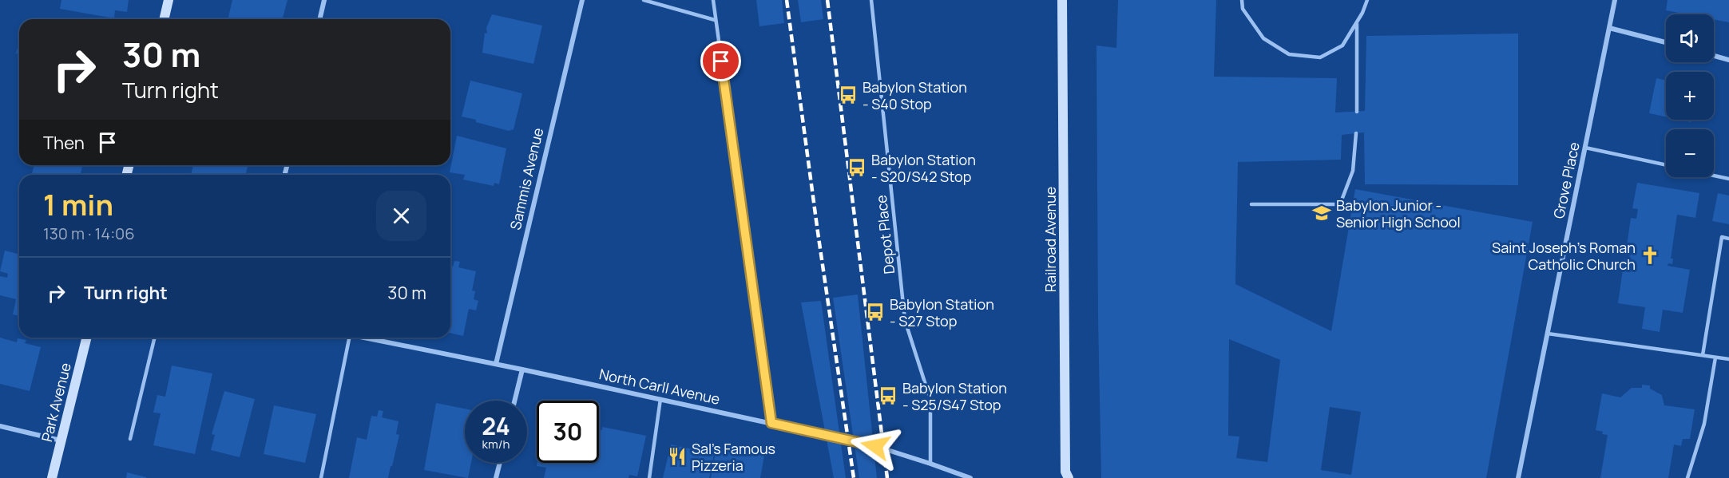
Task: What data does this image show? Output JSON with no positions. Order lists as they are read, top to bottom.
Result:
{
  "streets": {
    "main road": ["Railroad Avenue", "Park Avenue"],
    "street": ["Sammis Avenue", "Grove Place", "North Carll Avenue"],
    "lane": ["Depot Place"]
  },
  "crossings": [
    ["Sammis Avenue", "North Carll Avenue"],
    ["Depot Place", "North Carll Avenue"]
  ],
  "places": {
    "bus stop": [
      "Babylon Station - S40 Stop",
      "Babylon Station - S20/S42 Stop",
      "Babylon Station - S27 Stop",
      "Babylon Station - S25/S47 Stop"
    ],
    "school or university": ["Babylon Junior - Senior High School"],
    "church": ["Saint Joseph's Roman Catholic Church"],
    "restaurant": ["Sal's Famous Pizzeria"]
  },
  "page": {
    "map_buttons": ["+", "−"],
    "turn": ["30 m", "Turn right"],
    "then": "Then",
    "heading": ["1 min", "130 m · 14:06"],
    "list": [
      {
        "name": "Turn right",
        "value": "30 m"
      }
    ],
    "speed": "24 km/h",
    "limit": "30"
  }
}
